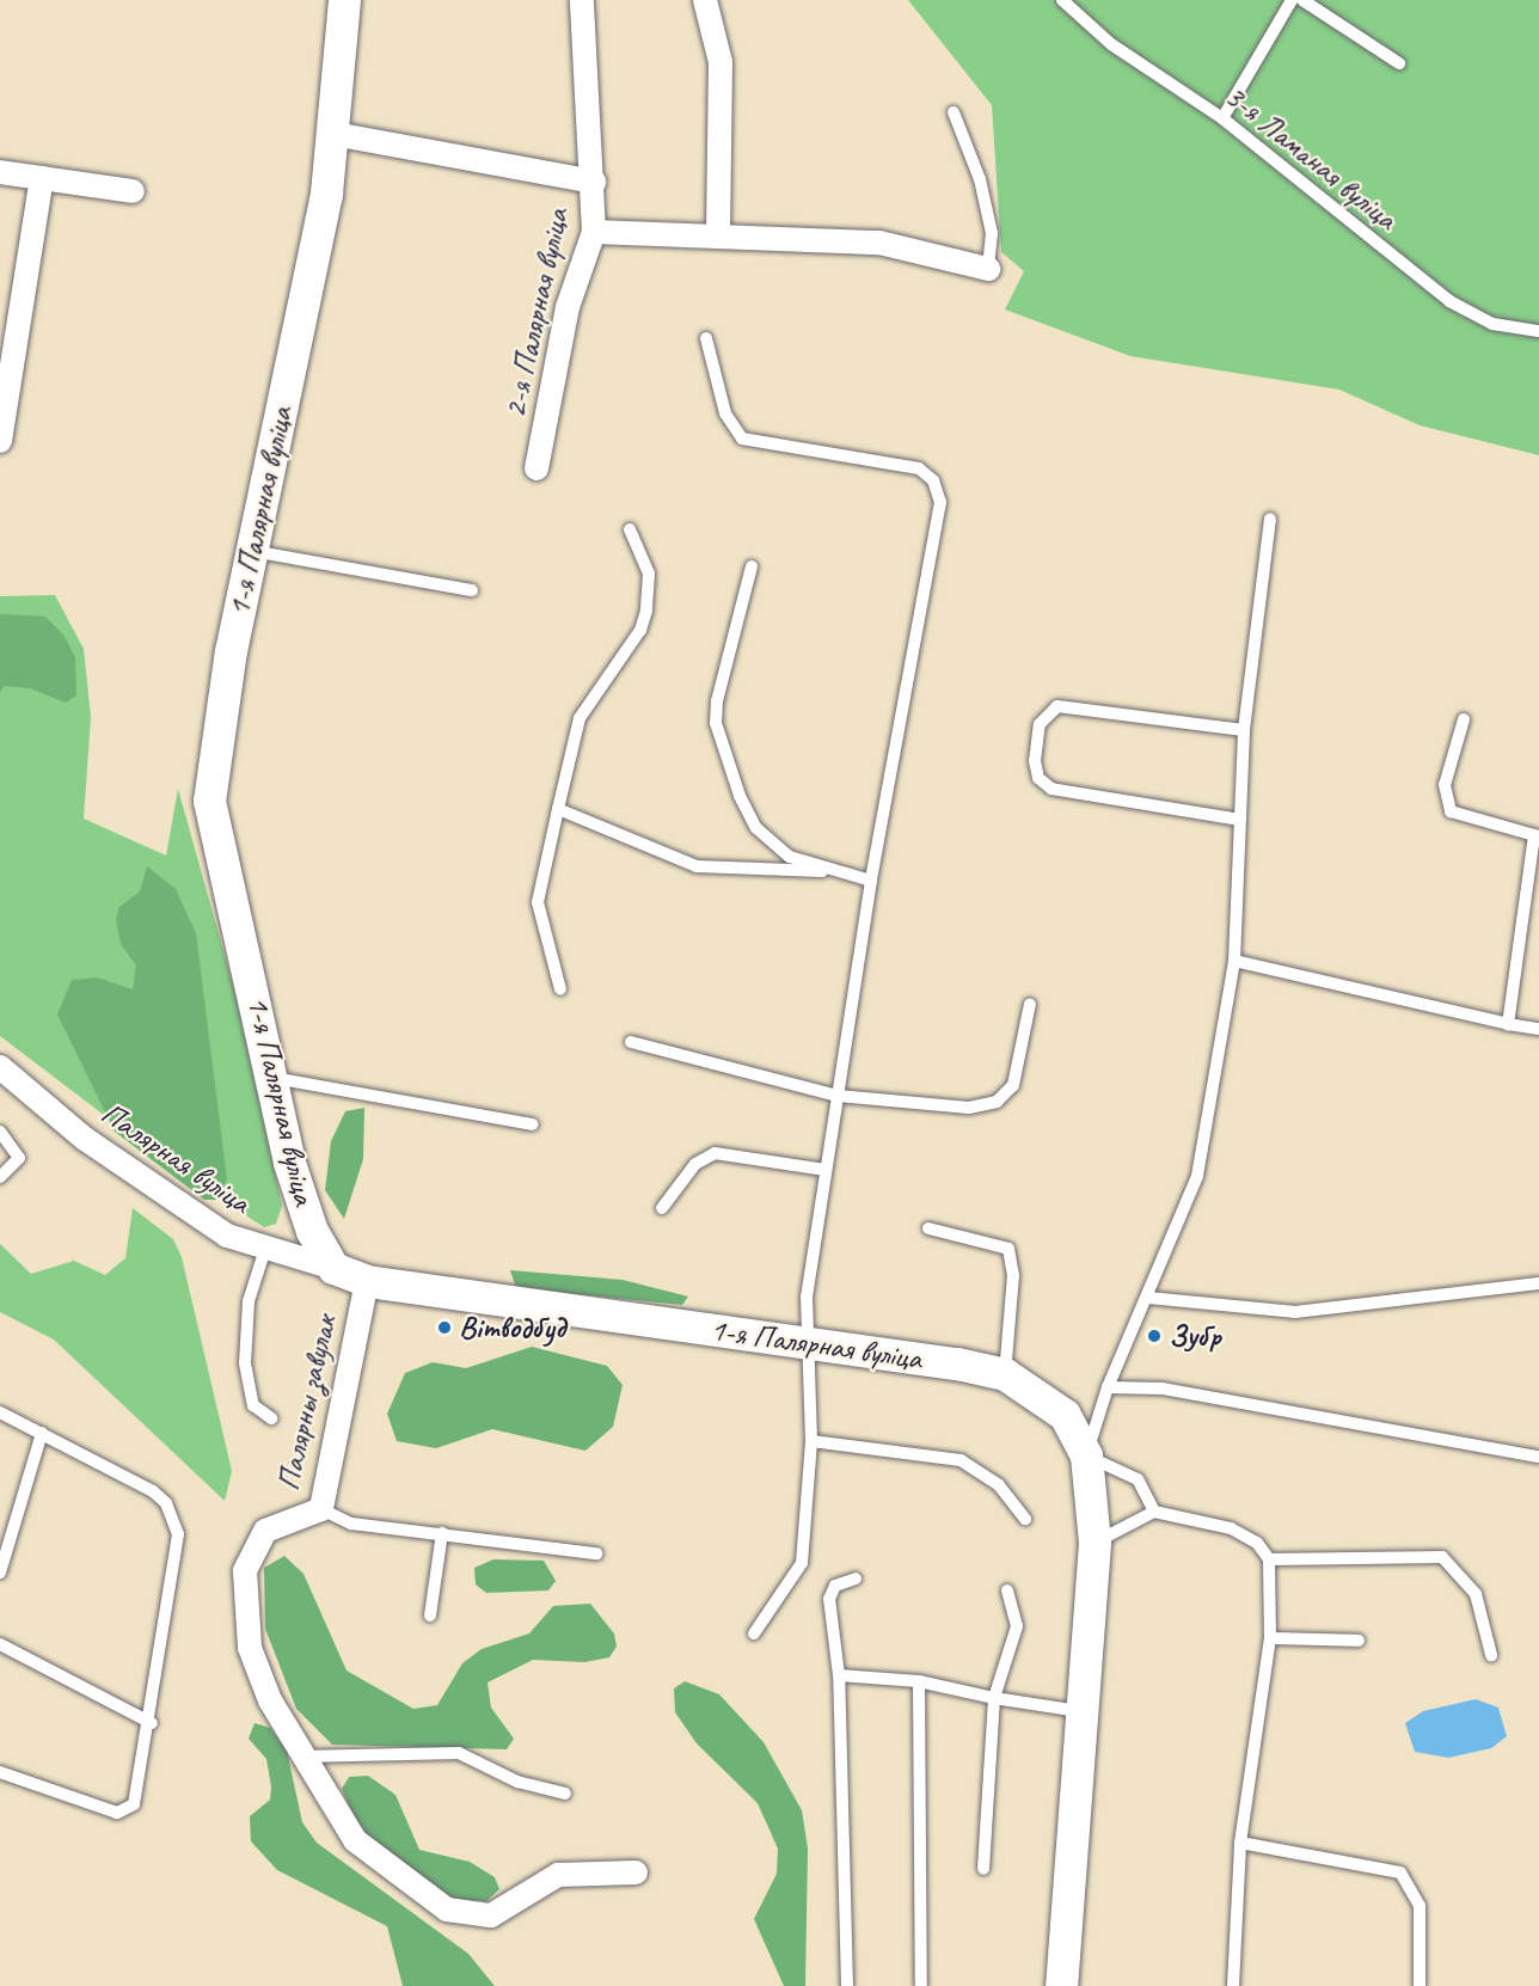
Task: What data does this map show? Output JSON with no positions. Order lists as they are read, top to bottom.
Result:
{
  "streets": {
    "street": [
      "2-я Палярная вуліца",
      "1-я Палярная вуліца",
      "Палярная вуліца",
      "Палярны завулак"
    ],
    "lane": ["3-я Ламаная вуліца"]
  },
  "crossings": [
    ["1-я Палярная вуліца", "Палярная вуліца"],
    ["1-я Палярная вуліца", "Палярны завулак"]
  ],
  "places": ["Вітводбуд", "Зубр"]
}
